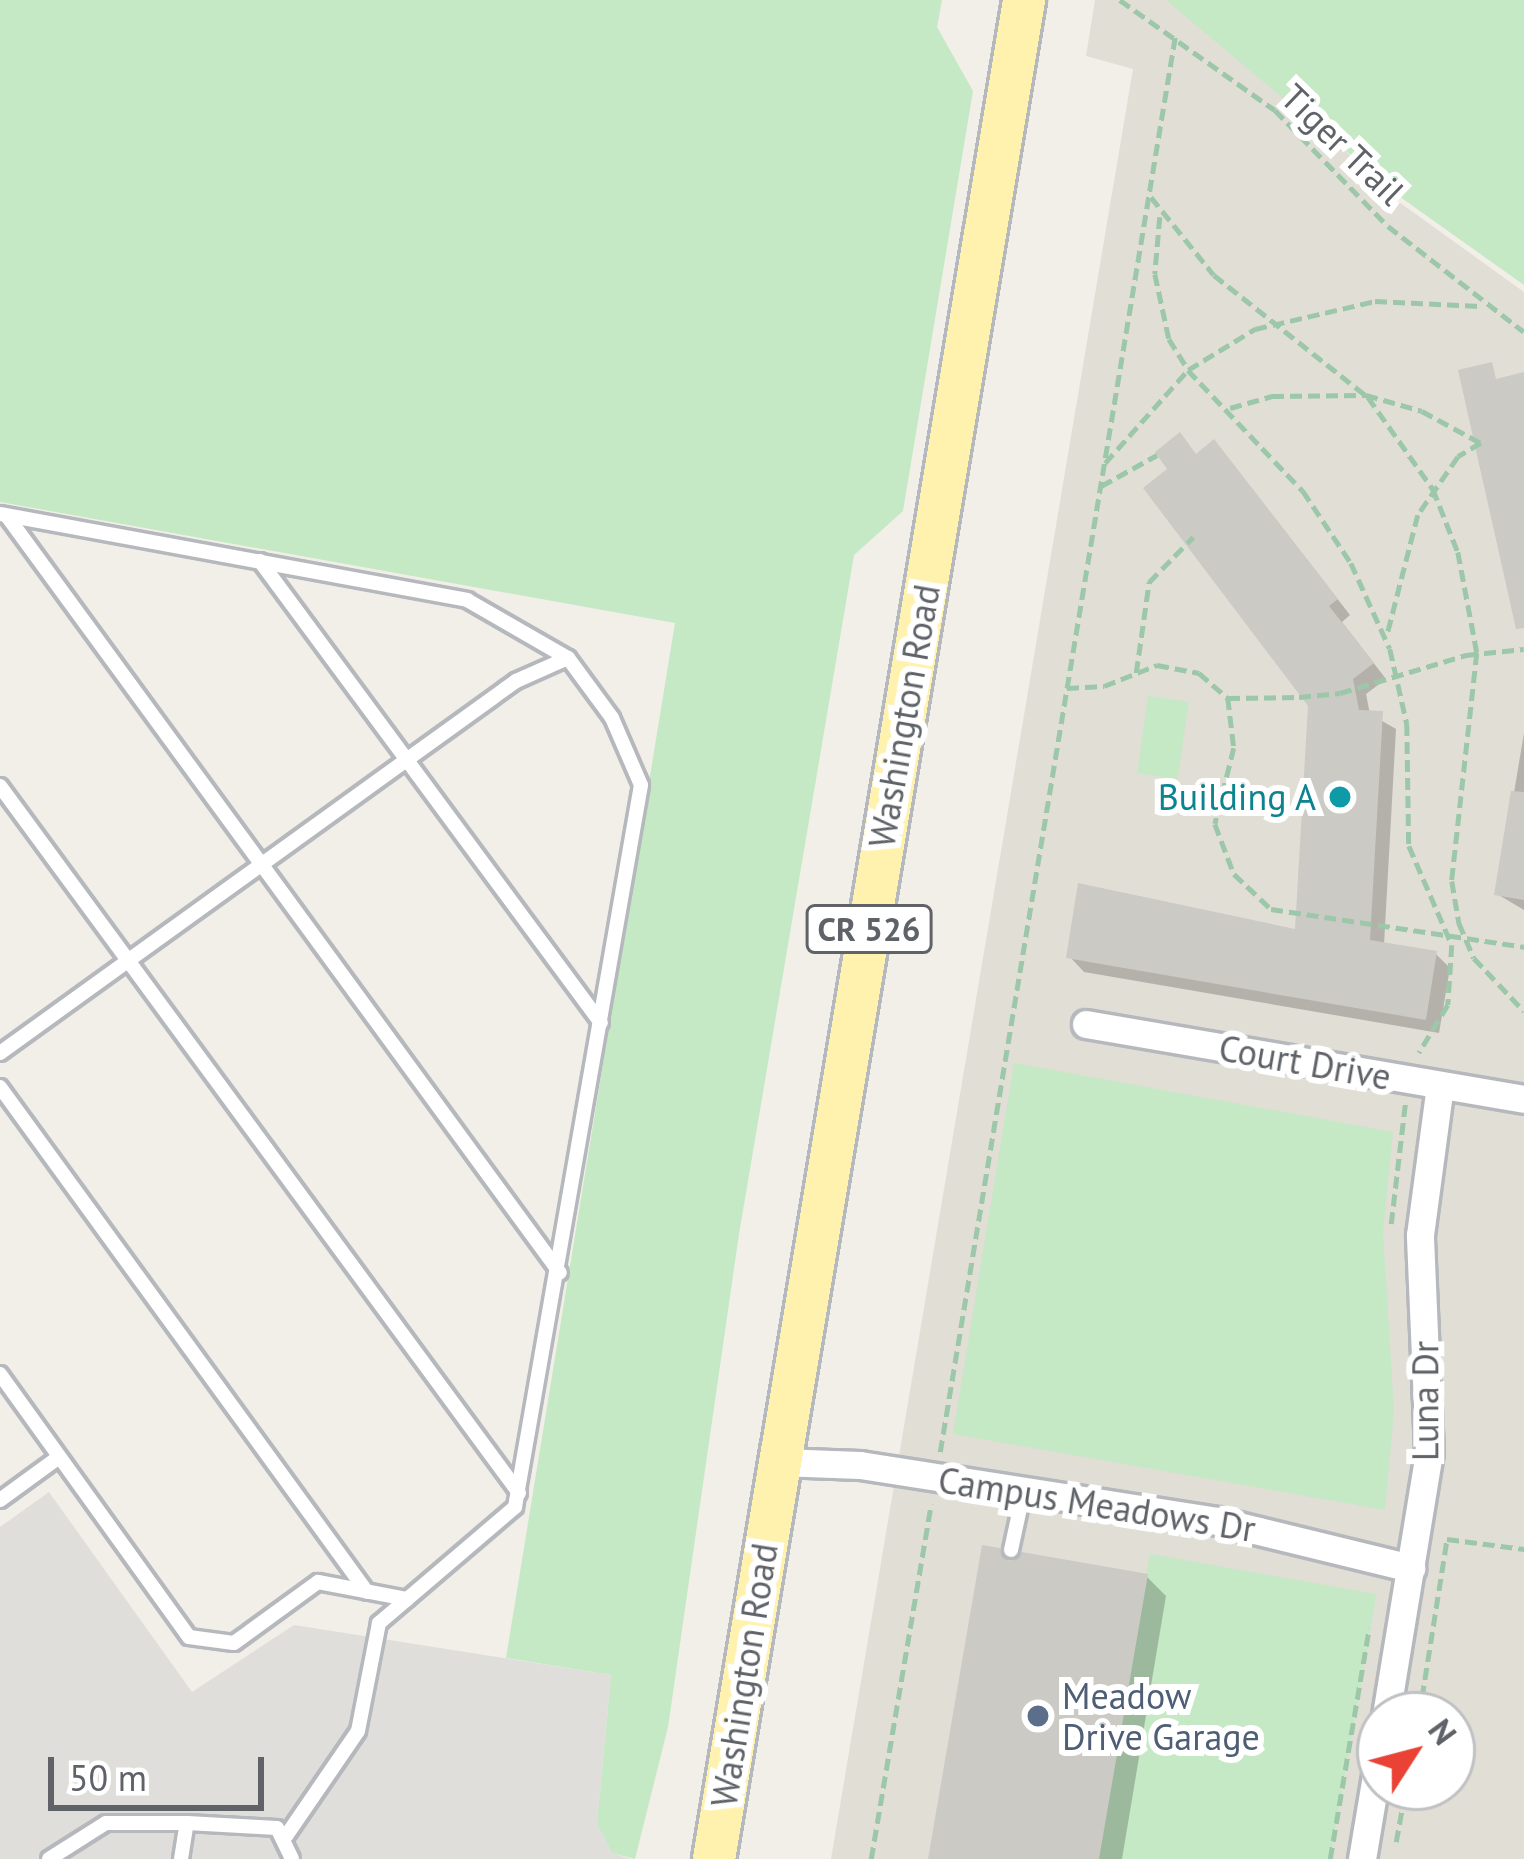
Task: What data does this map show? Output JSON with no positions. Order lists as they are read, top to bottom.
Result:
{
  "streets": {
    "main road": ["Washington Road", "CR 526"],
    "street": ["Court Drive", "Luna Dr", "Campus Meadows Dr"],
    "path": ["Tiger Trail"]
  },
  "crossings": [
    ["Washington Road", "Campus Meadows Dr"],
    ["Court Drive", "Luna Dr"],
    ["Luna Dr", "Campus Meadows Dr"]
  ],
  "places": ["Building A", "Meadow Drive Garage"],
  "scale_bar": "50 m",
  "north": "top right"
}
